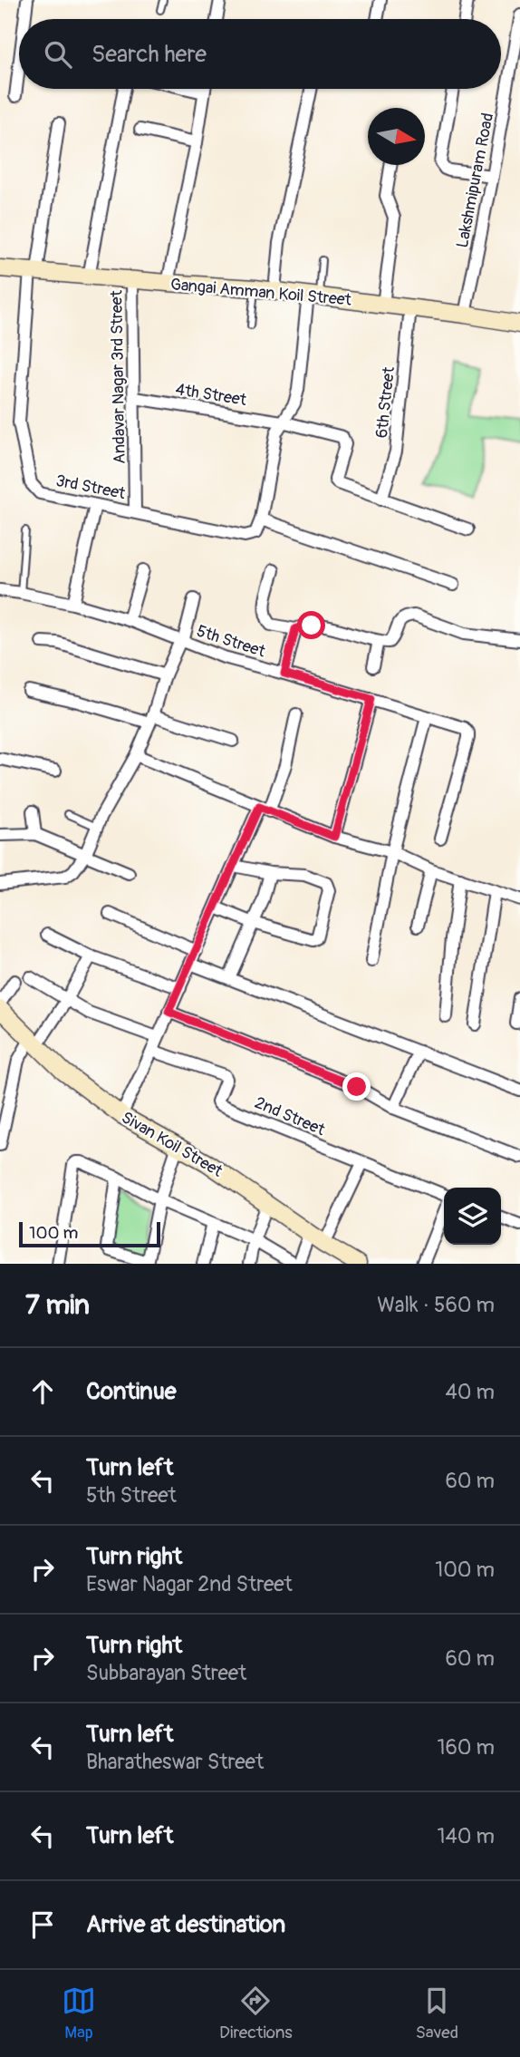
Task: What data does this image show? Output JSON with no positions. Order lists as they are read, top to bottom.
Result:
{
  "streets": {
    "street": [
      "Lakshmipuram Road",
      "Gangai Amman Koil Street",
      "Andavar Nagar 3rd Street",
      "4th Street",
      "6th Street",
      "3rd Street",
      "5th Street",
      "2nd Street",
      "Sivan Koil Street"
    ]
  },
  "crossings": [
    ["Lakshmipuram Road", "Gangai Amman Koil Street"],
    ["Gangai Amman Koil Street", "Andavar Nagar 3rd Street"],
    ["Gangai Amman Koil Street", "6th Street"],
    ["Gangai Amman Koil Street", "3rd Street"],
    ["Andavar Nagar 3rd Street", "4th Street"],
    ["Andavar Nagar 3rd Street", "3rd Street"],
    ["4th Street", "6th Street"]
  ],
  "scale_bar": "100 m",
  "north": "right",
  "page": {
    "search": "Search here",
    "scale": "100 m",
    "heading": ["7 min", "Walk · 560 m"],
    "list": [
      ["Continue", "40 m"],
      ["Turn left", "5th Street", "60 m"],
      ["Turn right", "Eswar Nagar 2nd Street", "100 m"],
      ["Turn right", "Subbarayan Street", "60 m"],
      ["Turn left", "Bharatheswar Street", "160 m"],
      ["Turn left", "140 m"],
      "Arrive at destination"
    ],
    "nav": ["Map", "Directions", "Saved"]
  }
}
